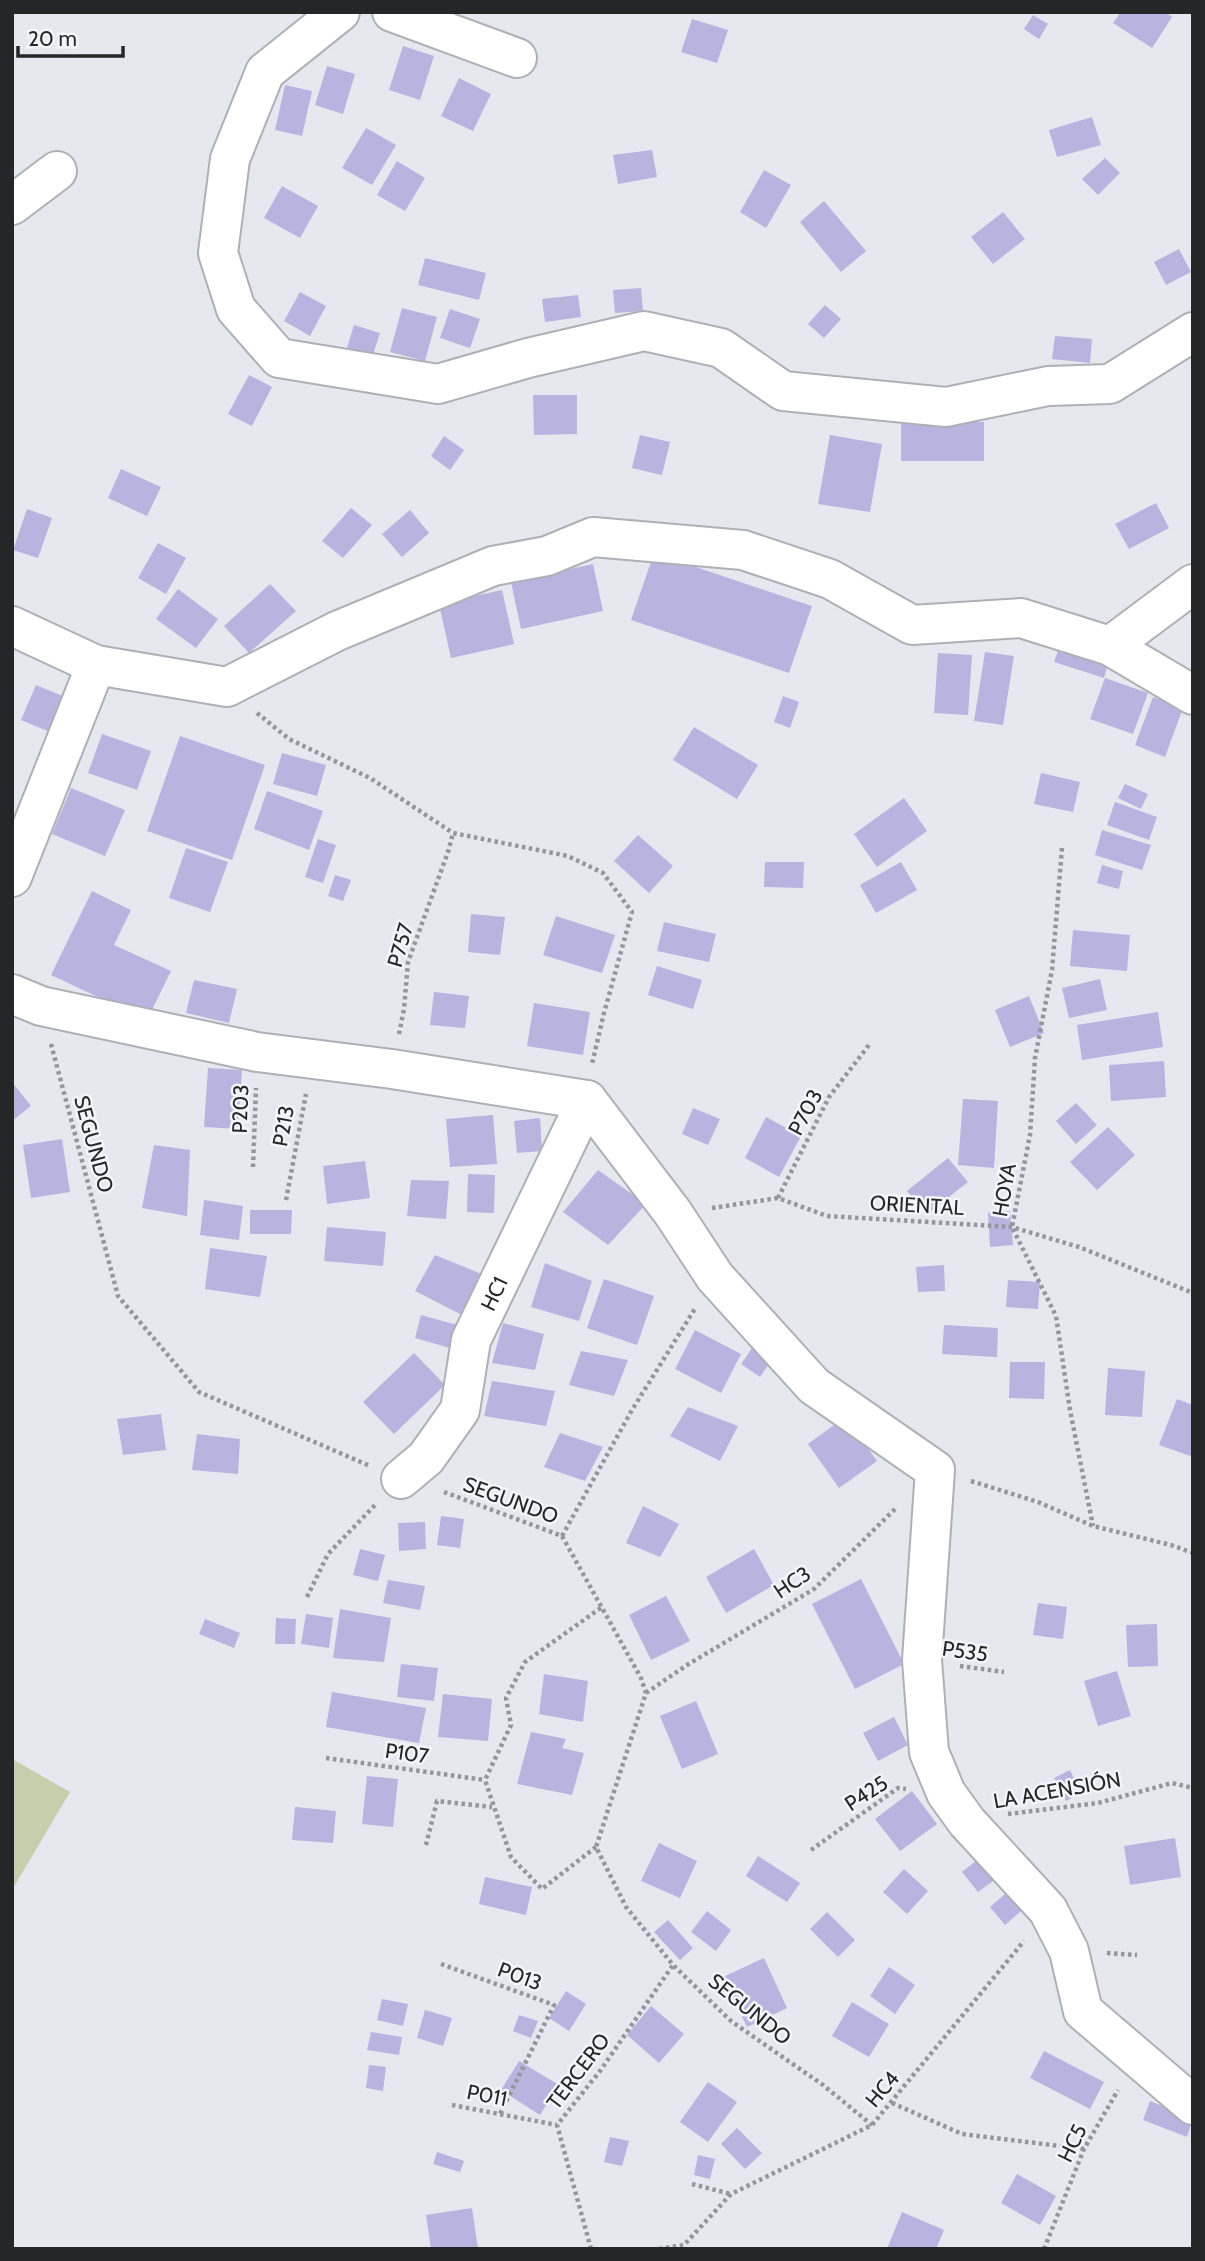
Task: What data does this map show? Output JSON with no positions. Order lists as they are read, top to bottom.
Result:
{
  "streets": {
    "street": ["HC1"],
    "path": [
      "P757",
      "P203",
      "P703",
      "P213",
      "SEGUNDO",
      "HOYA",
      "ORIENTAL",
      "HC3",
      "P535",
      "P107",
      "LA ACENSIÓN",
      "P425",
      "P013",
      "TERCERO",
      "HC4",
      "P011",
      "HC5"
    ]
  },
  "crossings": [
    ["P703", "ORIENTAL"],
    ["SEGUNDO", "HC1"],
    ["SEGUNDO", "HC3"],
    ["SEGUNDO", "TERCERO"],
    ["SEGUNDO", "HC4"],
    ["HOYA", "ORIENTAL"],
    ["LA ACENSIÓN", "P425"],
    ["P013", "P011"],
    ["TERCERO", "P011"]
  ],
  "scale_bar": "20 m"
}
